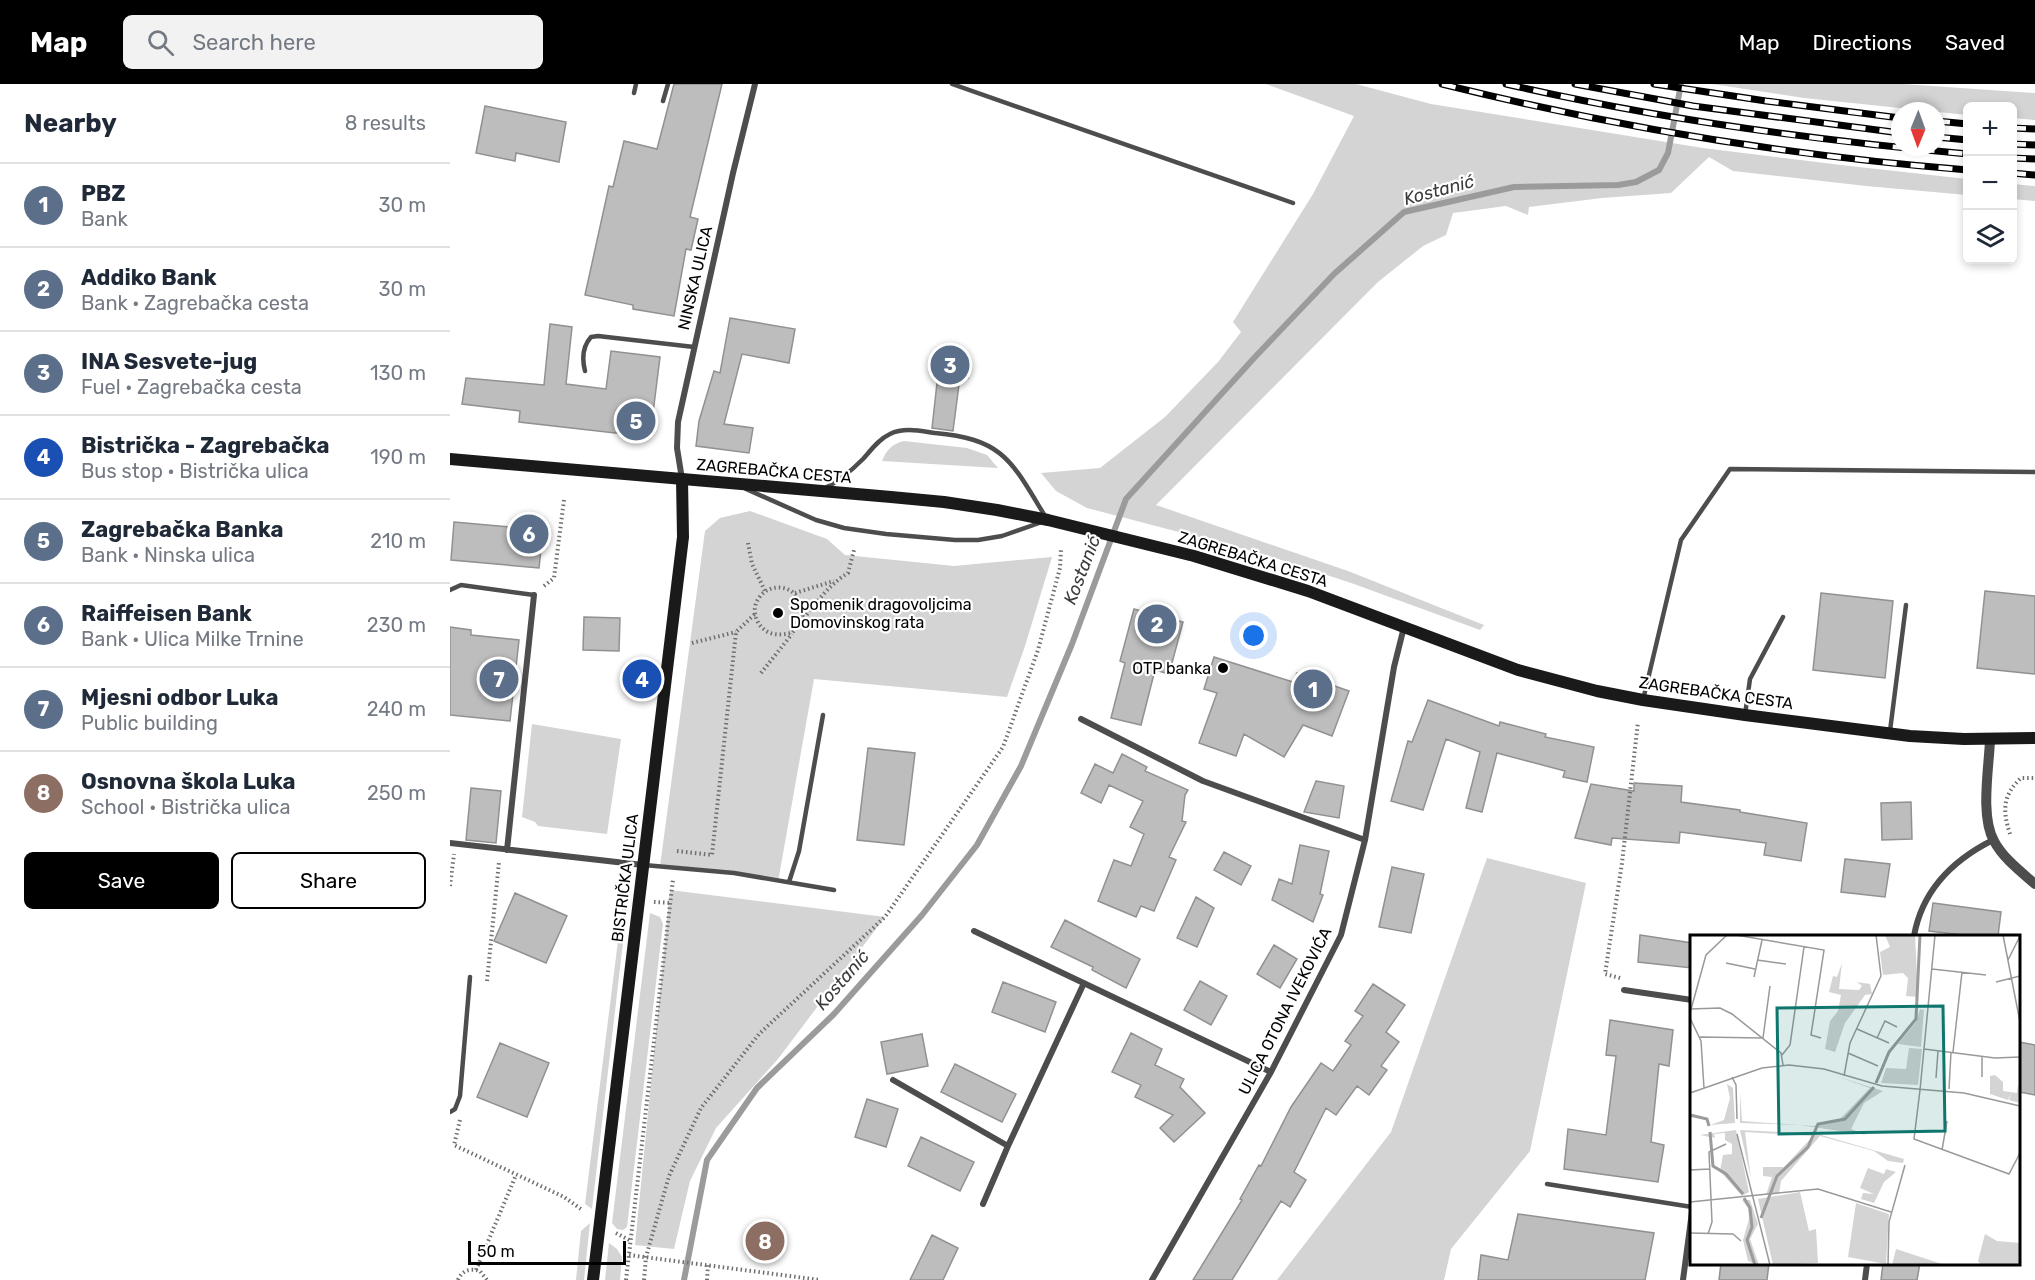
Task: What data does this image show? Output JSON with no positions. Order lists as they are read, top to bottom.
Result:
{
  "streets": {
    "main road": ["ZAGREBAČKA CESTA", "BISTRIČKA ULICA"],
    "street": ["NINSKA ULICA", "ULICA OTONA IVEKOVIĆA"]
  },
  "crossings": [
    ["NINSKA ULICA", "ZAGREBAČKA CESTA"],
    ["NINSKA ULICA", "BISTRIČKA ULICA"],
    ["ZAGREBAČKA CESTA", "BISTRIČKA ULICA"],
    ["ZAGREBAČKA CESTA", "ULICA OTONA IVEKOVIĆA"]
  ],
  "water": ["Kostanić"],
  "places": ["Spomenik dragovoljcima Domovinskog rata", "OTP banka"],
  "scale_bar": "50 m",
  "north": "bottom",
  "page": {
    "header": "Map",
    "search": "Search here",
    "nav": ["Map", "Directions", "Saved"],
    "heading": ["Nearby", "8 results"],
    "map_buttons": ["+", "−"],
    "list": [
      {
        "mark": "1",
        "name": "PBZ",
        "note": "Bank",
        "value": "30 m"
      },
      {
        "mark": "2",
        "name": "Addiko Bank",
        "note": "Bank · Zagrebačka cesta",
        "value": "30 m"
      },
      {
        "mark": "3",
        "name": "INA Sesvete-jug",
        "note": "Fuel · Zagrebačka cesta",
        "value": "130 m"
      },
      {
        "mark": "4",
        "name": "Bistrička - Zagrebačka",
        "note": "Bus stop · Bistrička ulica",
        "value": "190 m"
      },
      {
        "mark": "5",
        "name": "Zagrebačka Banka",
        "note": "Bank · Ninska ulica",
        "value": "210 m"
      },
      {
        "mark": "6",
        "name": "Raiffeisen Bank",
        "note": "Bank · Ulica Milke Trnine",
        "value": "230 m"
      },
      {
        "mark": "7",
        "name": "Mjesni odbor Luka",
        "note": "Public building",
        "value": "240 m"
      },
      {
        "mark": "8",
        "name": "Osnovna škola Luka",
        "note": "School · Bistrička ulica",
        "value": "250 m"
      }
    ],
    "pins": [
      "3",
      "5",
      "6",
      "2",
      "4",
      "7",
      "1",
      "8"
    ],
    "buttons": ["Save", "Share"],
    "scale": "50 m"
  }
}
